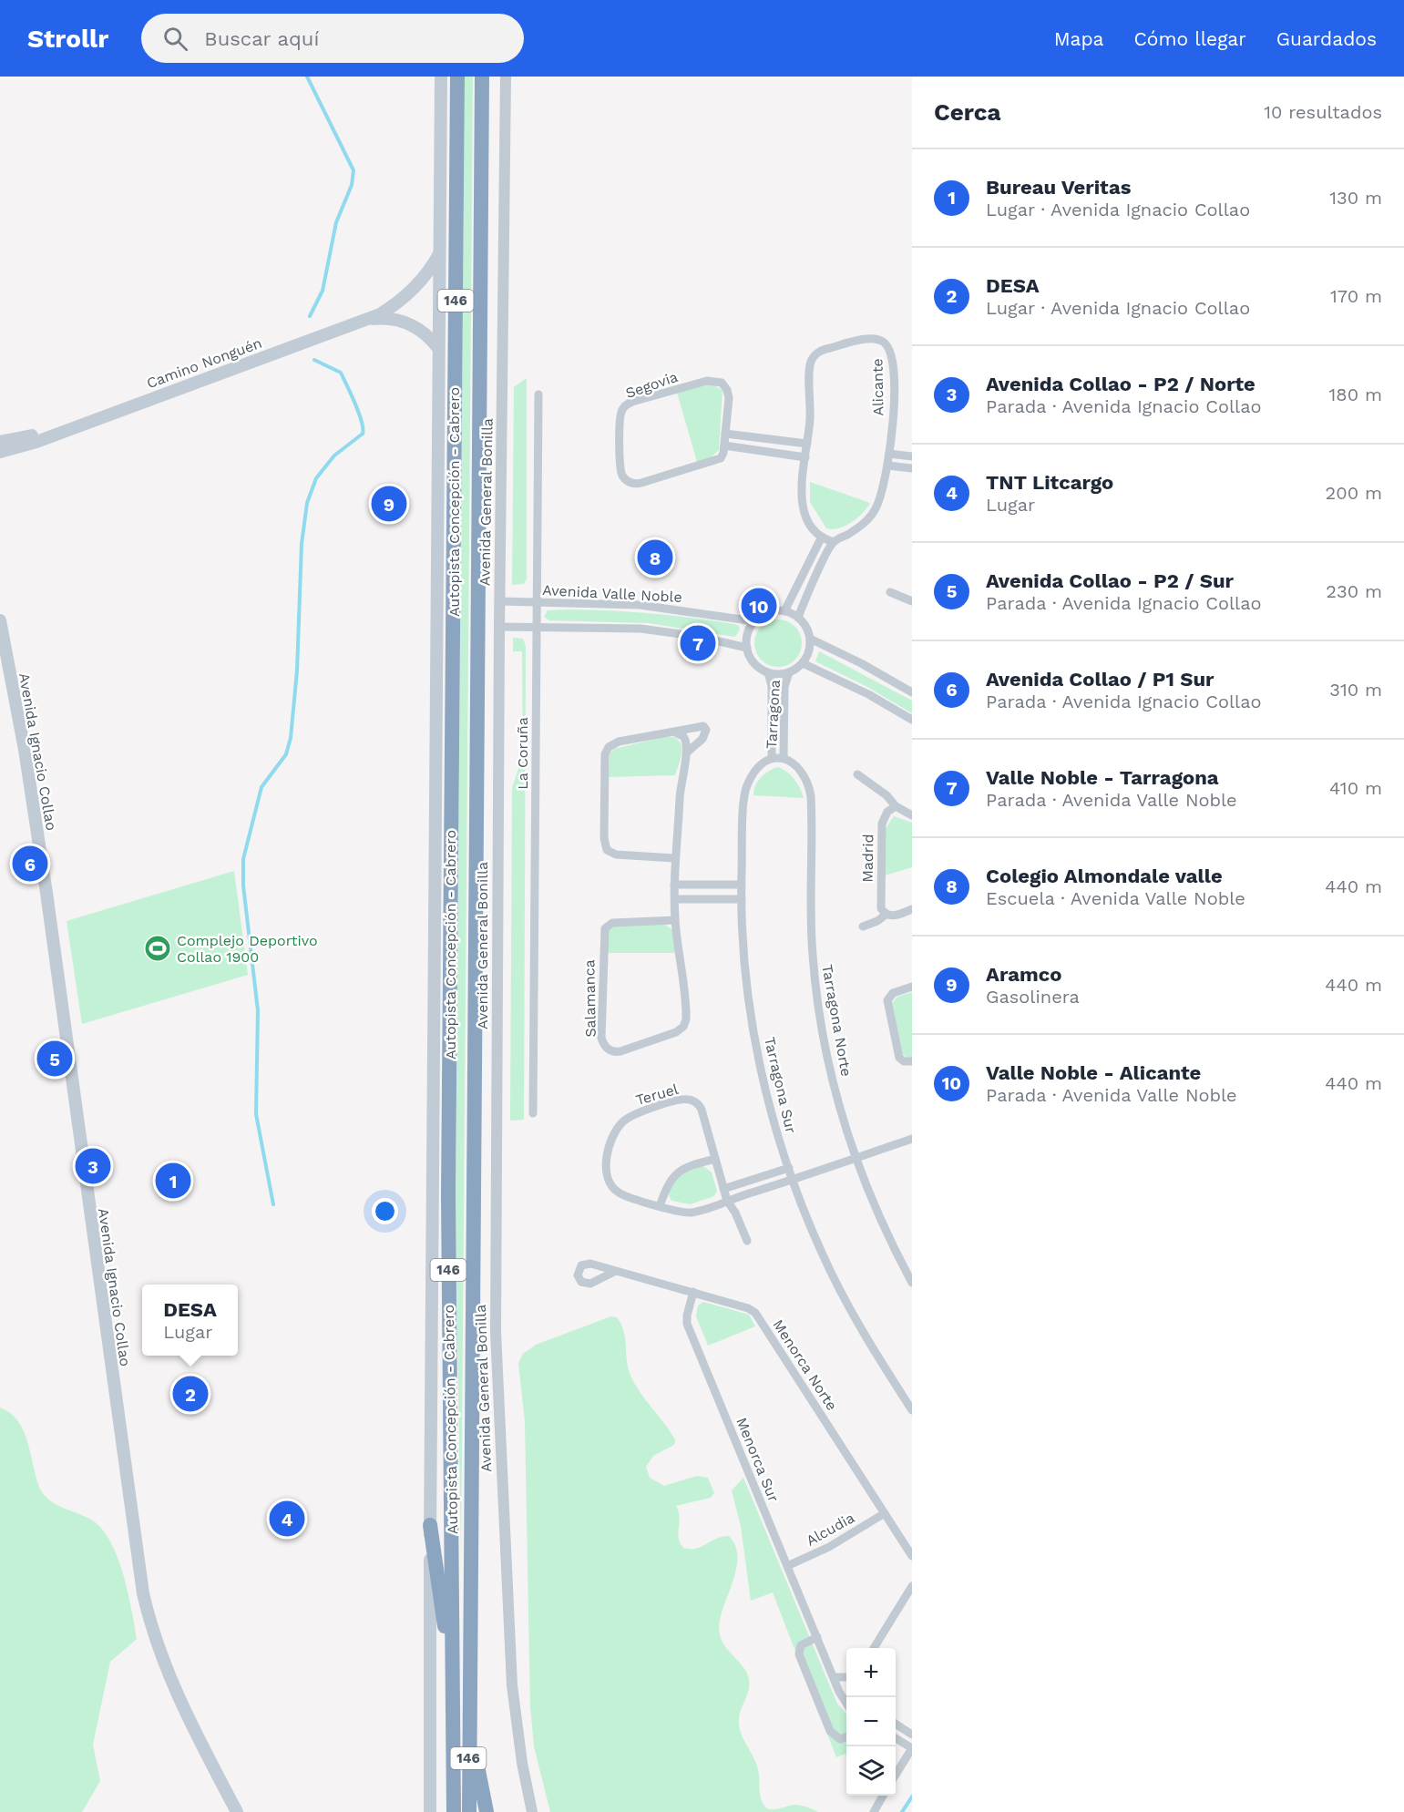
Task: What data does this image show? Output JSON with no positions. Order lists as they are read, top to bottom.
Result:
{
  "streets": {
    "highway": ["146", "Autopista Concepción - Cabrero"],
    "main road": ["Camino Nonguén", "Avenida Ignacio Collao"],
    "street": [
      "Segovia",
      "Alicante",
      "Avenida General Bonilla",
      "Avenida Valle Noble",
      "Tarragona",
      "La Coruña",
      "Madrid",
      "Salamanca",
      "Tarragona Norte",
      "Tarragona Sur",
      "Teruel",
      "Menorca Norte",
      "Menorca Sur",
      "Alcudia"
    ]
  },
  "crossings": [
    ["Avenida General Bonilla", "Avenida Valle Noble"],
    ["Avenida Valle Noble", "Tarragona"],
    ["Avenida Valle Noble", "La Coruña"],
    ["Tarragona", "Tarragona Norte"],
    ["Tarragona", "Tarragona Sur"],
    ["Tarragona Norte", "Teruel"],
    ["Tarragona Sur", "Teruel"],
    ["Menorca Norte", "Menorca Sur"],
    ["Menorca Norte", "Alcudia"],
    ["Menorca Sur", "Alcudia"]
  ],
  "places": {
    "sports": ["Complejo Deportivo Collao 1900"]
  },
  "page": {
    "header": "Strollr",
    "search": "Buscar aquí",
    "nav": ["Mapa", "Cómo llegar", "Guardados"],
    "heading": ["Cerca", "10 resultados"],
    "list": [
      {
        "mark": "1",
        "name": "Bureau Veritas",
        "note": "Lugar · Avenida Ignacio Collao",
        "value": "130 m"
      },
      {
        "mark": "2",
        "name": "DESA",
        "note": "Lugar · Avenida Ignacio Collao",
        "value": "170 m"
      },
      {
        "mark": "3",
        "name": "Avenida Collao - P2 / Norte",
        "note": "Parada · Avenida Ignacio Collao",
        "value": "180 m"
      },
      {
        "mark": "4",
        "name": "TNT Litcargo",
        "note": "Lugar",
        "value": "200 m"
      },
      {
        "mark": "5",
        "name": "Avenida Collao - P2 / Sur",
        "note": "Parada · Avenida Ignacio Collao",
        "value": "230 m"
      },
      {
        "mark": "6",
        "name": "Avenida Collao / P1 Sur",
        "note": "Parada · Avenida Ignacio Collao",
        "value": "310 m"
      },
      {
        "mark": "7",
        "name": "Valle Noble - Tarragona",
        "note": "Parada · Avenida Valle Noble",
        "value": "410 m"
      },
      {
        "mark": "8",
        "name": "Colegio Almondale valle",
        "note": "Escuela · Avenida Valle Noble",
        "value": "440 m"
      },
      {
        "mark": "9",
        "name": "Aramco",
        "note": "Gasolinera",
        "value": "440 m"
      },
      {
        "mark": "10",
        "name": "Valle Noble - Alicante",
        "note": "Parada · Avenida Valle Noble",
        "value": "440 m"
      }
    ],
    "pins": [
      "9",
      "8",
      "10",
      "7",
      "6",
      "5",
      "3",
      "1",
      "2",
      "4"
    ],
    "popup": ["DESA", "Lugar"],
    "map_buttons": ["+", "−"]
  }
}
